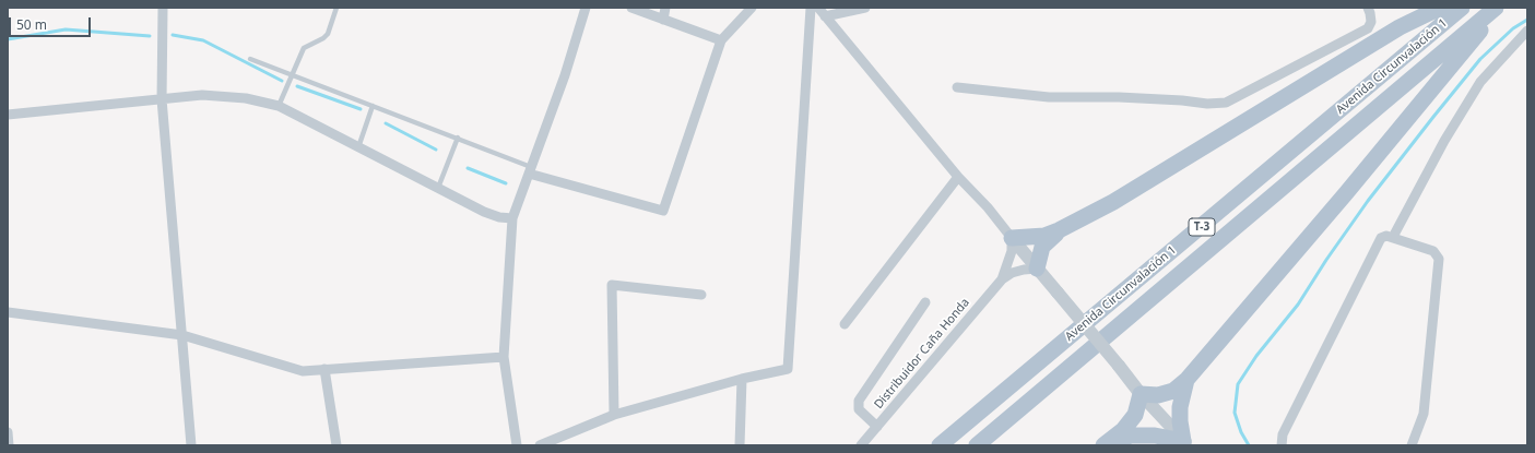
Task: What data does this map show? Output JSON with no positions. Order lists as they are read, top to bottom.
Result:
{
  "streets": {
    "main road": ["Avenida Circunvalación 1", "T-3"],
    "street": ["Distribuidor Caña Honda"]
  },
  "scale_bar": "50 m"
}
